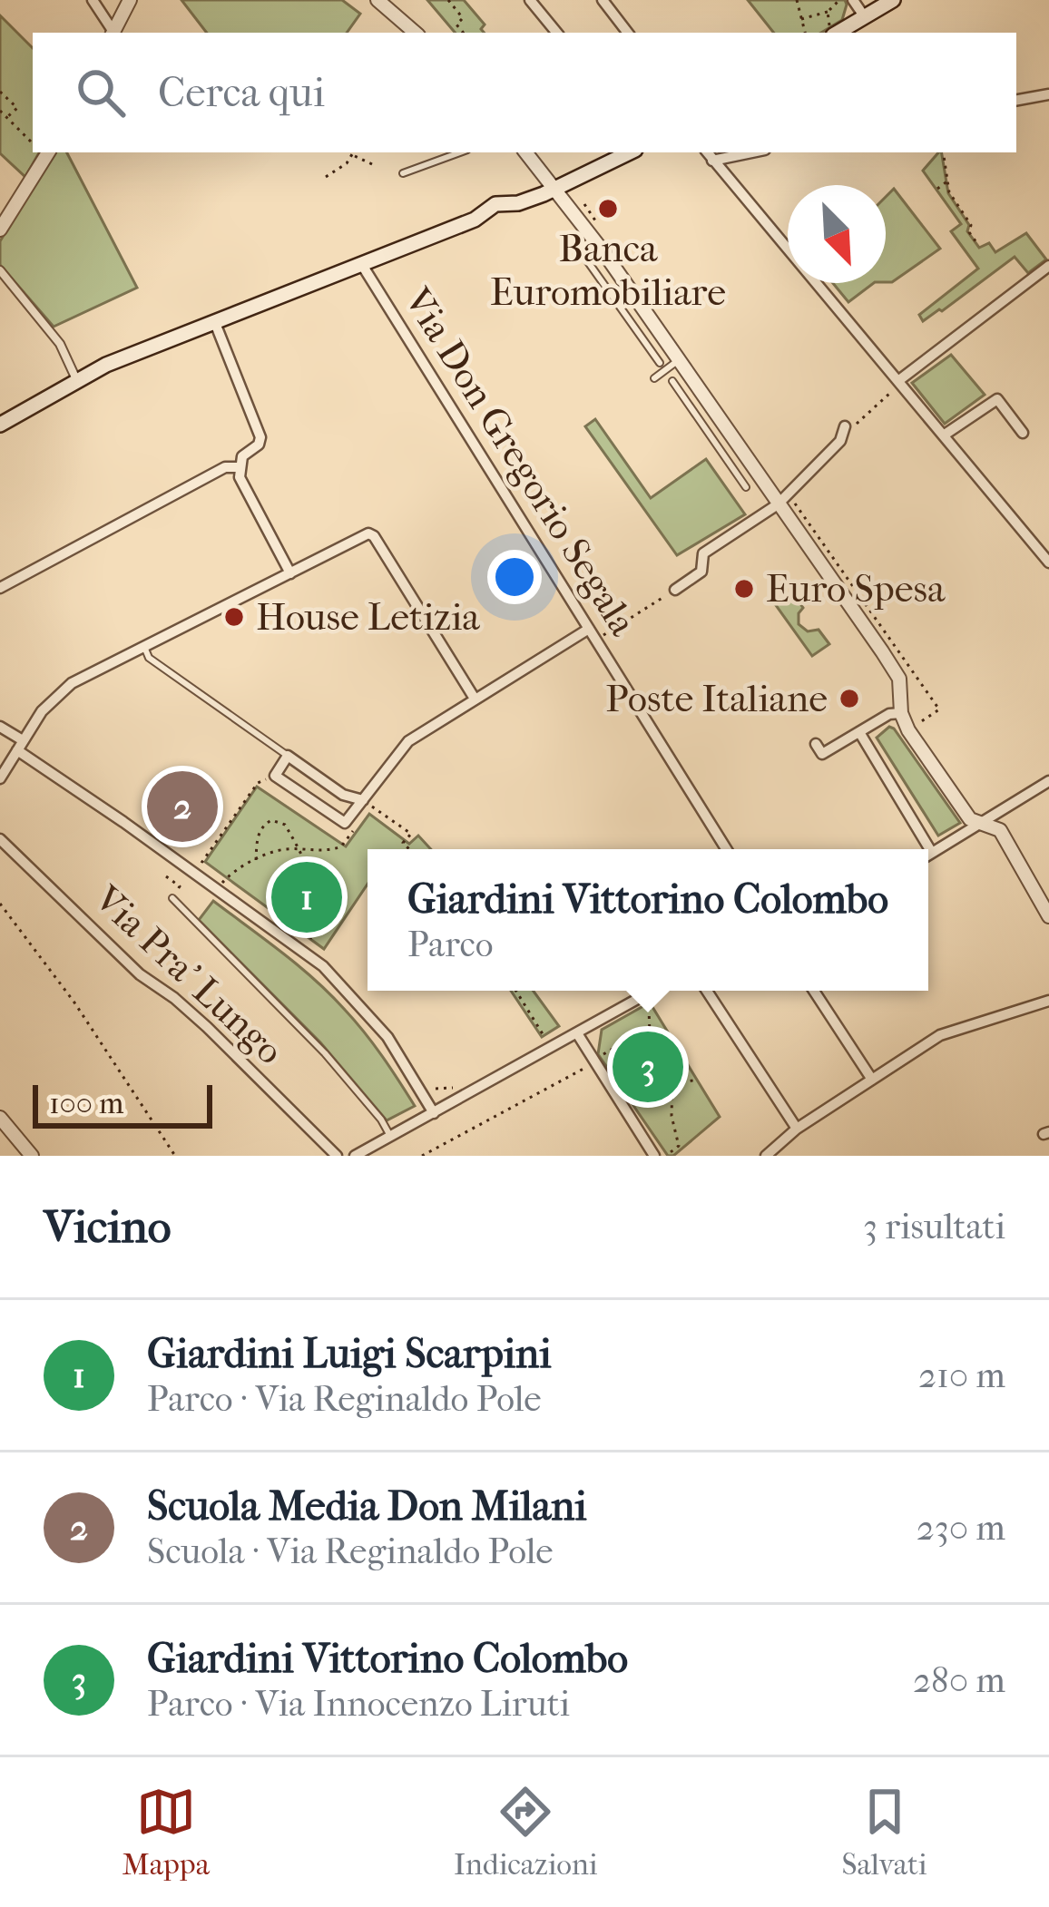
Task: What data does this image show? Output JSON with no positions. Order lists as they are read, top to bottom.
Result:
{
  "streets": {
    "street": ["Via Don Gregorio Segala", "Via Pra' Lungo"]
  },
  "places": [
    "Banca Euromobiliare",
    "Euro Spesa",
    "House Letizia",
    "Poste Italiane"
  ],
  "scale_bar": "100 m",
  "north": "bottom right",
  "page": {
    "search": "Cerca qui",
    "pins": ["2", "1", "3"],
    "popup": ["Giardini Vittorino Colombo", "Parco"],
    "scale": "100 m",
    "heading": ["Vicino", "3 risultati"],
    "list": [
      {
        "mark": "1",
        "name": "Giardini Luigi Scarpini",
        "note": "Parco · Via Reginaldo Pole",
        "value": "210 m"
      },
      {
        "mark": "2",
        "name": "Scuola Media Don Milani",
        "note": "Scuola · Via Reginaldo Pole",
        "value": "230 m"
      },
      {
        "mark": "3",
        "name": "Giardini Vittorino Colombo",
        "note": "Parco · Via Innocenzo Liruti",
        "value": "280 m"
      }
    ],
    "nav": ["Mappa", "Indicazioni", "Salvati"]
  }
}
